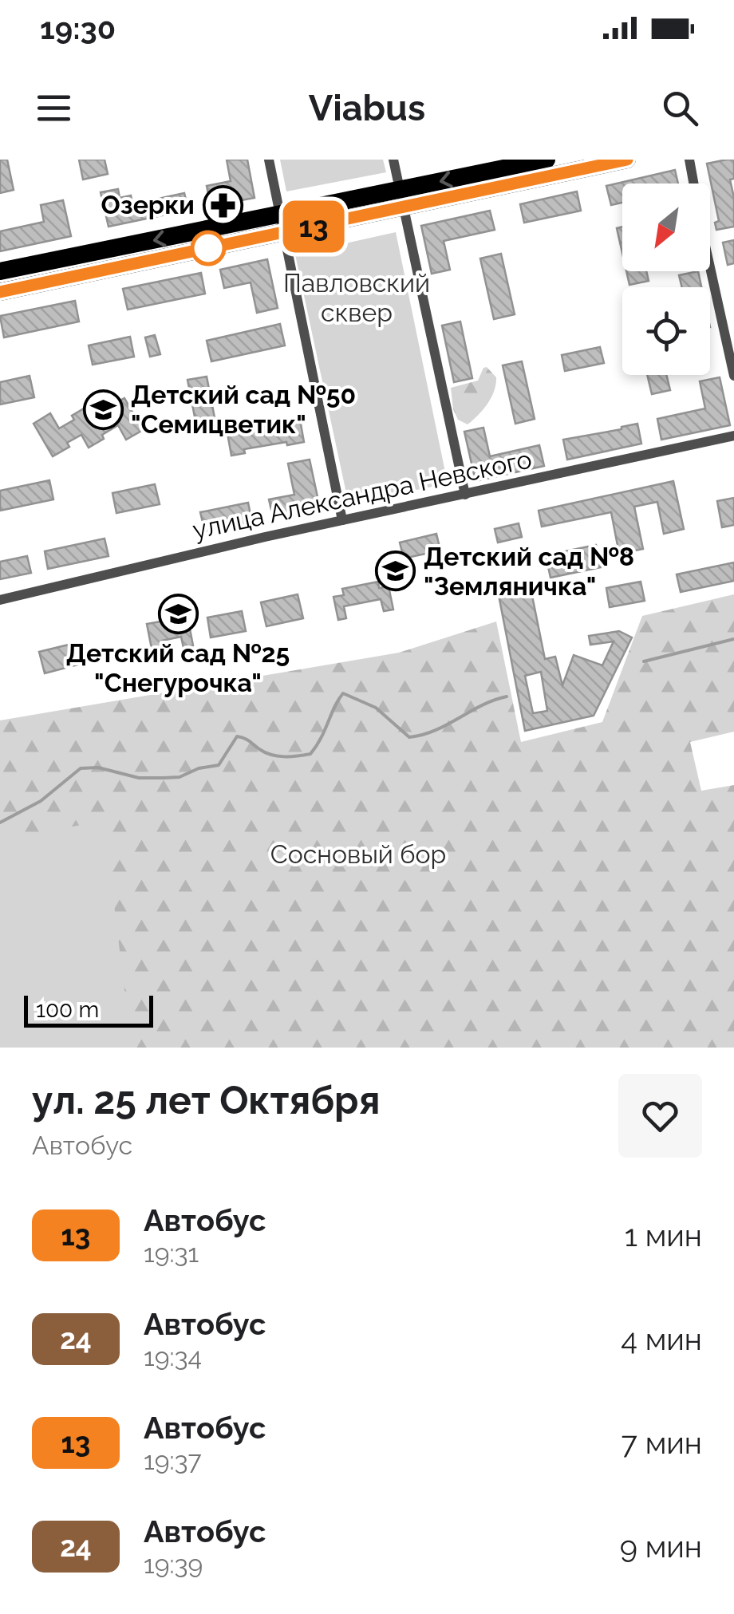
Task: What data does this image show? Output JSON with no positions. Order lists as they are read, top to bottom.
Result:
{
  "streets": {
    "street": ["улица Александра Невского"]
  },
  "parks": ["Павловский сквер", "Сосновый бор"],
  "places": {
    "pharmacy": ["Озерки"],
    "school or university": ["Детский сад №50 \"Семицветик\"", "Детский сад №8 \"Земляничка\"", "Детский сад №25 \"Снегурочка\""]
  },
  "lines": ["bus line 13"],
  "scale_bar": "100 m",
  "north": "bottom left",
  "page": {
    "status": "19:30",
    "header": "Viabus",
    "on_map": "13",
    "scale": "100 m",
    "heading": ["ул. 25 лет Октября", "Автобус"],
    "list": [
      {
        "mark": "13",
        "name": "Автобус",
        "note": "19:31",
        "value": "1 мин"
      },
      {
        "mark": "24",
        "name": "Автобус",
        "note": "19:34",
        "value": "4 мин"
      },
      {
        "mark": "13",
        "name": "Автобус",
        "note": "19:37",
        "value": "7 мин"
      },
      {
        "mark": "24",
        "name": "Автобус",
        "note": "19:39",
        "value": "9 мин"
      }
    ]
  }
}
